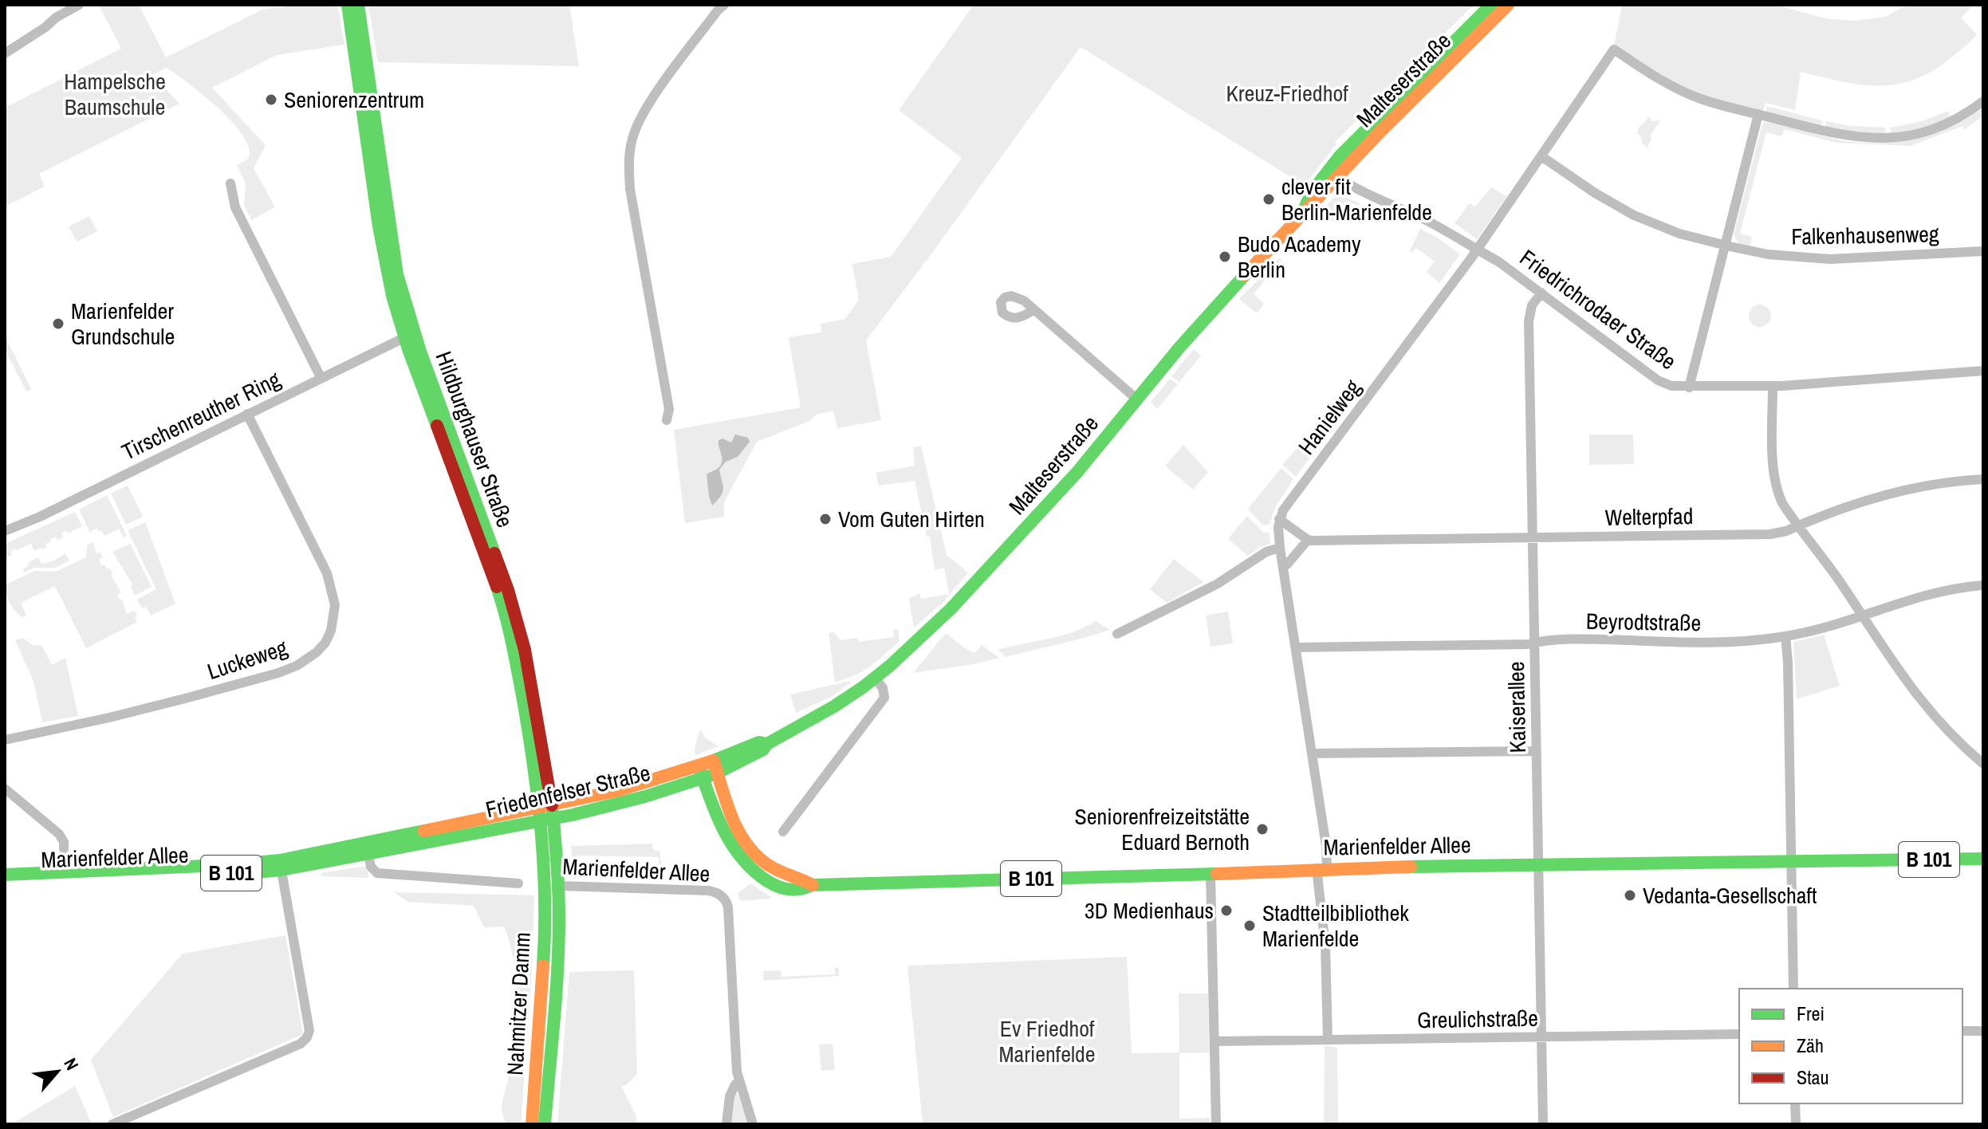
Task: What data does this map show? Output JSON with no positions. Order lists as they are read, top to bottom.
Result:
{
  "streets": {
    "main road": [
      "Malteserstraße",
      "Hildburghauser Straße",
      "Friedenfelser Straße",
      "Marienfelder Allee",
      "B 101",
      "Nahmitzer Damm"
    ],
    "street": [
      "Falkenhausenweg",
      "Friedrichrodaer Straße",
      "Tirschenreuther Ring",
      "Hanielweg",
      "Welterpfad",
      "Beyrodtstraße",
      "Luckeweg",
      "Kaiserallee",
      "Greulichstraße"
    ]
  },
  "crossings": [
    ["Malteserstraße", "Friedrichrodaer Straße"],
    ["Malteserstraße", "Friedenfelser Straße"],
    ["Falkenhausenweg", "Hanielweg"],
    ["Friedrichrodaer Straße", "Hanielweg"],
    ["Friedrichrodaer Straße", "Kaiserallee"],
    ["Tirschenreuther Ring", "Hildburghauser Straße"],
    ["Tirschenreuther Ring", "Luckeweg"],
    ["Hildburghauser Straße", "Friedenfelser Straße"],
    ["Hildburghauser Straße", "Marienfelder Allee"],
    ["Hildburghauser Straße", "Nahmitzer Damm"],
    ["Welterpfad", "Kaiserallee"],
    ["Beyrodtstraße", "Kaiserallee"],
    ["Kaiserallee", "Marienfelder Allee"],
    ["Kaiserallee", "Greulichstraße"],
    ["Friedenfelser Straße", "Marienfelder Allee"],
    ["Marienfelder Allee", "Nahmitzer Damm"]
  ],
  "parks": ["Hampelsche Baumschule", "Kreuz-Friedhof", "Ev Friedhof Marienfelde"],
  "places": [
    "Seniorenzentrum",
    "clever fit Berlin-Marienfelde",
    "Budo Academy Berlin",
    "Marienfelder Grundschule",
    "Vom Guten Hirten",
    "Seniorenfreizeitstätte Eduard Bernoth",
    "Vedanta-Gesellschaft",
    "3D Medienhaus",
    "Stadtteilbibliothek Marienfelde"
  ],
  "legend": ["Frei", "Zäh", "Stau"],
  "north": "top right"
}
